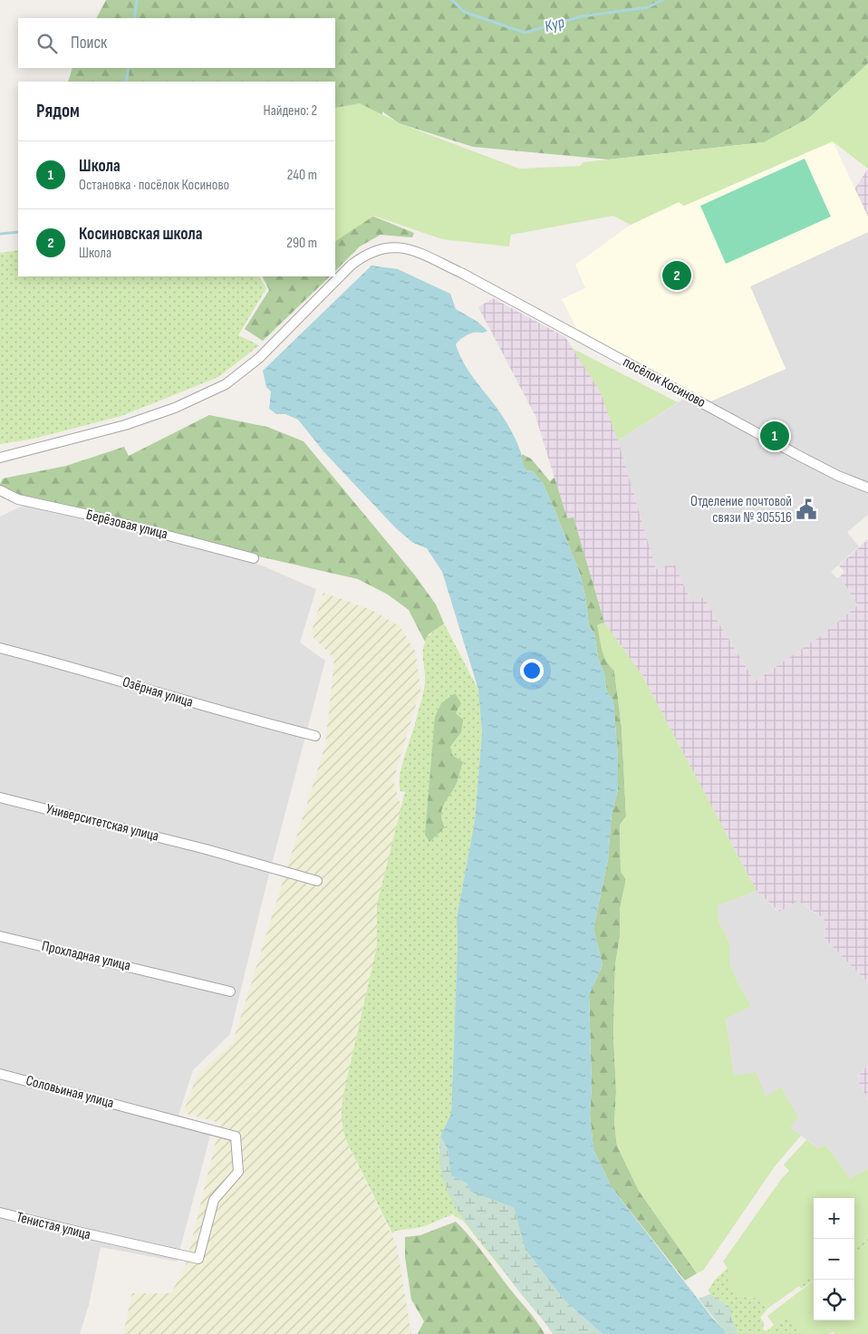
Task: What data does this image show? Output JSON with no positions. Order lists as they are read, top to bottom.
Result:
{
  "streets": {
    "street": [
      "посёлок Косиново",
      "Берёзовая улица",
      "Озёрная улица",
      "Университетская улица",
      "Прохладная улица",
      "Соловьиная улица",
      "Тенистая улица"
    ]
  },
  "crossings": [
    ["Соловьиная улица", "Тенистая улица"]
  ],
  "water": ["Кур"],
  "places": {
    "public building": ["Отделение почтовой связи № 305516"]
  },
  "page": {
    "search": "Поиск",
    "heading": ["Рядом", "Найдено: 2"],
    "list": [
      {
        "mark": "1",
        "name": "Школа",
        "note": "Остановка · посёлок Косиново",
        "value": "240 m"
      },
      {
        "mark": "2",
        "name": "Косиновская школа",
        "note": "Школа",
        "value": "290 m"
      }
    ],
    "pins": ["2", "1"],
    "map_buttons": ["+", "−"]
  }
}
